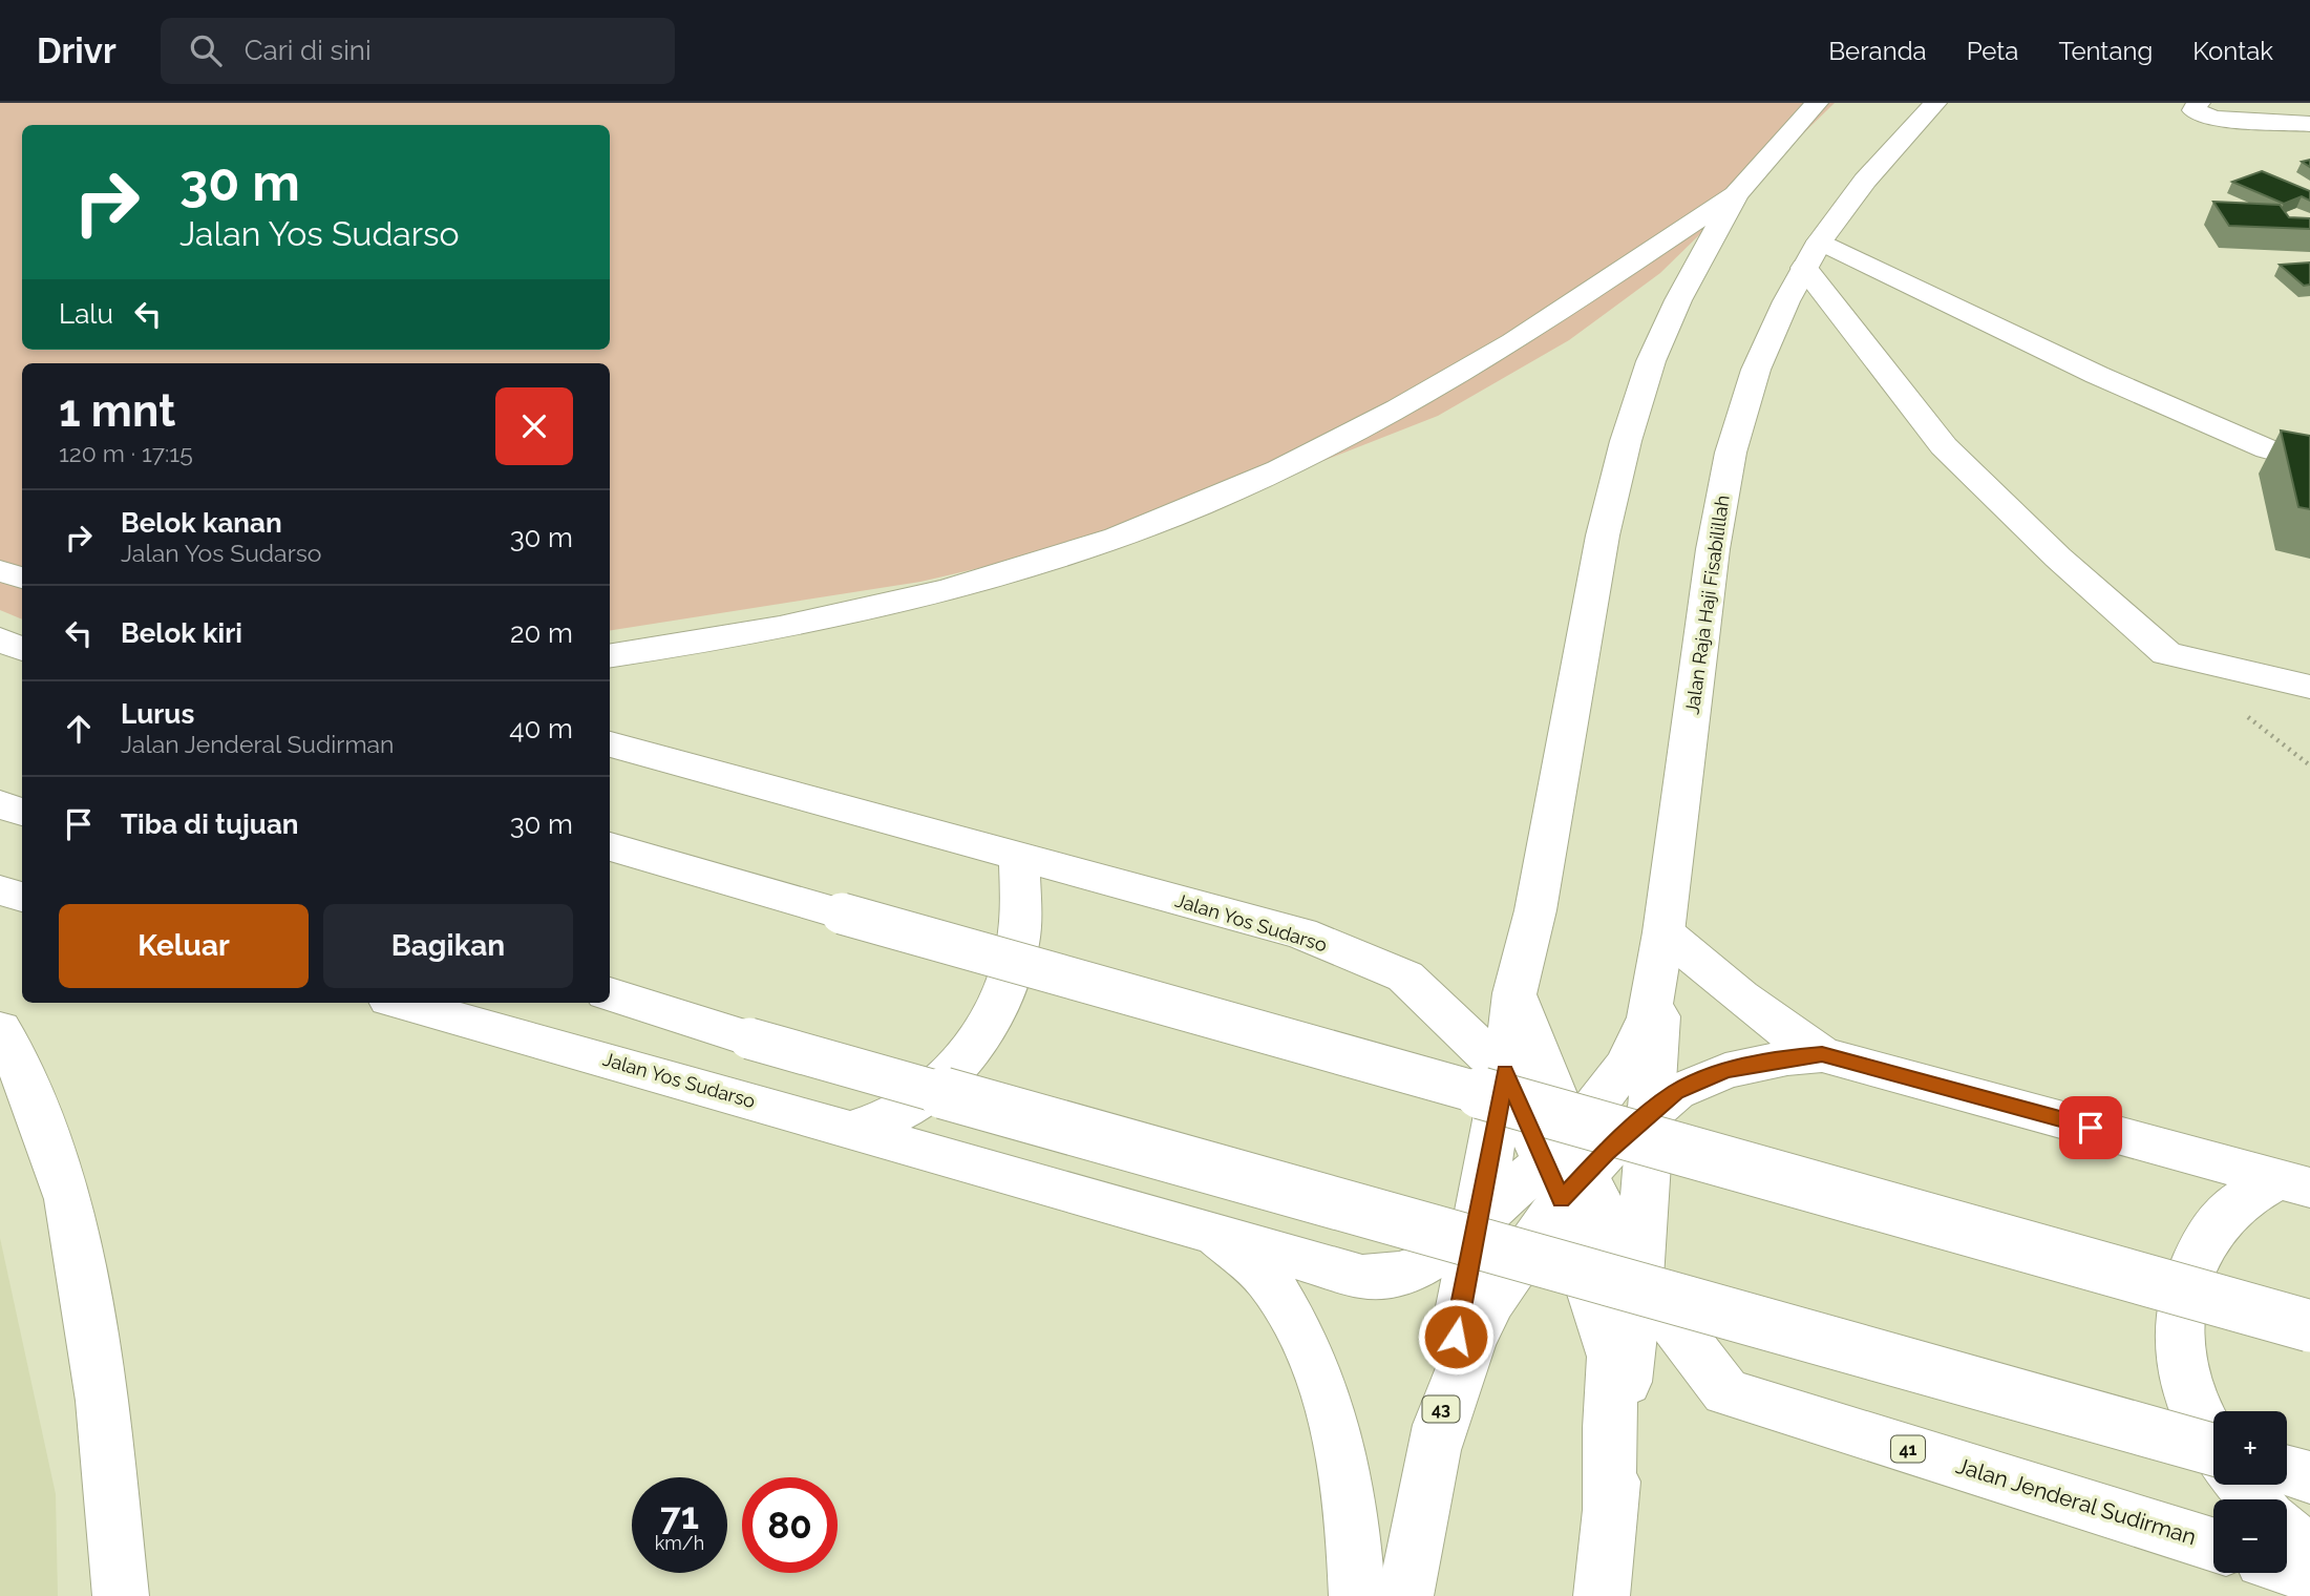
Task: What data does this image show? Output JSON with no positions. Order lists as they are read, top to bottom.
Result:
{
  "streets": {
    "main road": [
      "Jalan Raja Haji Fisabilillah",
      "Jalan Yos Sudarso",
      "43",
      "41",
      "Jalan Jenderal Sudirman"
    ]
  },
  "crossings": [
    ["Jalan Raja Haji Fisabilillah", "Jalan Yos Sudarso"],
    ["Jalan Raja Haji Fisabilillah", "Jalan Jenderal Sudirman"],
    ["Jalan Yos Sudarso", "Jalan Jenderal Sudirman"]
  ],
  "page": {
    "header": "Drivr",
    "search": "Cari di sini",
    "nav": [
      "Beranda",
      "Peta",
      "Tentang",
      "Kontak"
    ],
    "turn": ["30 m", "Jalan Yos Sudarso"],
    "then": "Lalu",
    "heading": ["1 mnt", "120 m · 17:15"],
    "list": [
      {
        "name": "Belok kanan",
        "note": "Jalan Yos Sudarso",
        "value": "30 m"
      },
      {
        "name": "Belok kiri",
        "value": "20 m"
      },
      {
        "name": "Lurus",
        "note": "Jalan Jenderal Sudirman",
        "value": "40 m"
      },
      {
        "name": "Tiba di tujuan",
        "value": "30 m"
      }
    ],
    "buttons": ["Keluar", "Bagikan"],
    "map_buttons": ["+", "−"],
    "speed": "71 km/h",
    "limit": "80"
  }
}
